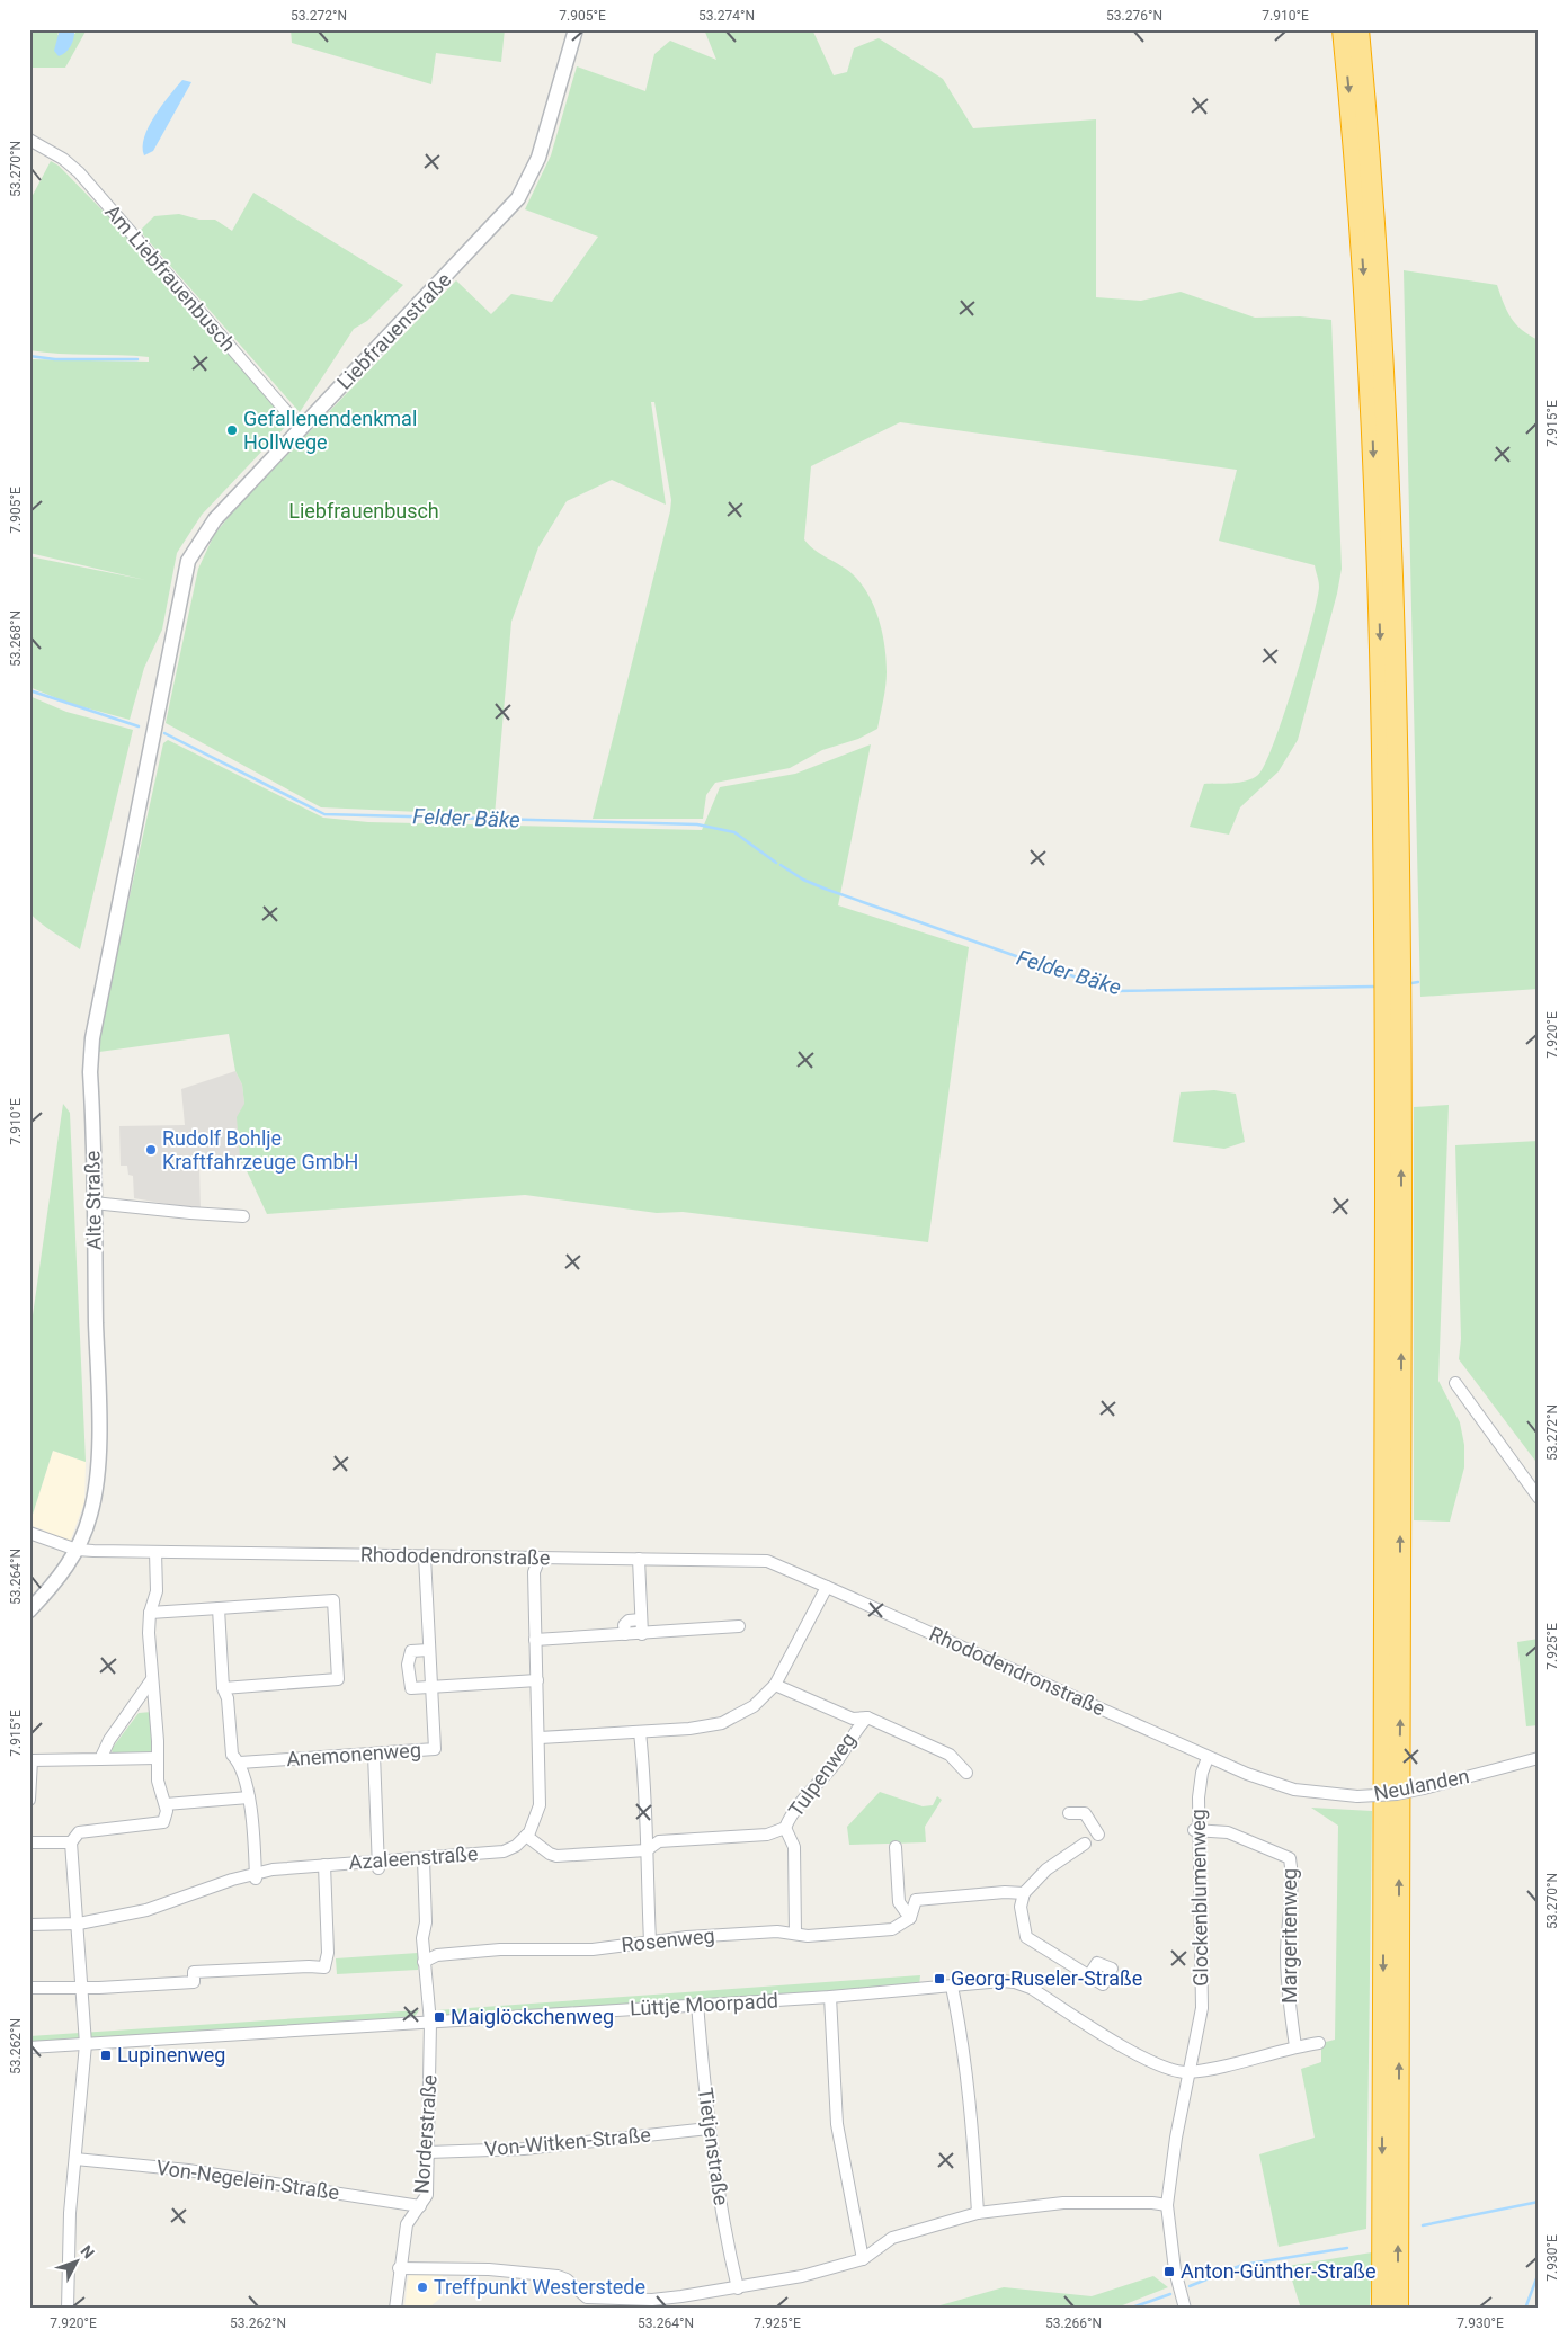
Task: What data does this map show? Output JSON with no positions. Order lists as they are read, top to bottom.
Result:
{
  "streets": {
    "street": [
      "Am Liebfrauenbusch",
      "Liebfrauenstraße",
      "Alte Straße",
      "Rhododendronstraße",
      "Anemonenweg",
      "Tulpenweg",
      "Neulanden",
      "Azaleenstraße",
      "Glockenblumenweg",
      "Margeritenweg",
      "Rosenweg",
      "Lüttje Moorpadd",
      "Norderstraße",
      "Von-Witken-Straße",
      "Tietjenstraße",
      "Von-Negelein-Straße"
    ]
  },
  "crossings": [
    ["Am Liebfrauenbusch", "Liebfrauenstraße"],
    ["Liebfrauenstraße", "Alte Straße"],
    ["Alte Straße", "Rhododendronstraße"],
    ["Rhododendronstraße", "Neulanden"],
    ["Rhododendronstraße", "Glockenblumenweg"],
    ["Tulpenweg", "Azaleenstraße"],
    ["Neulanden", "Glockenblumenweg"],
    ["Glockenblumenweg", "Margeritenweg"],
    ["Glockenblumenweg", "Lüttje Moorpadd"],
    ["Margeritenweg", "Lüttje Moorpadd"],
    ["Lüttje Moorpadd", "Norderstraße"],
    ["Lüttje Moorpadd", "Tietjenstraße"],
    ["Norderstraße", "Von-Witken-Straße"],
    ["Norderstraße", "Von-Negelein-Straße"],
    ["Von-Witken-Straße", "Tietjenstraße"]
  ],
  "water": ["Felder Bäke"],
  "parks": ["Liebfrauenbusch"],
  "places": {
    "other": ["Gefallenendenkmal Hollwege", "Rudolf Bohlje Kraftfahrzeuge GmbH", "Treffpunkt Westerstede"],
    "transit": [
      "Georg-Ruseler-Straße",
      "Maiglöckchenweg",
      "Lupinenweg",
      "Anton-Günther-Straße"
    ]
  },
  "north": "top right",
  "coordinates": [
    "53.272°N",
    "7.905°E",
    "53.274°N",
    "53.276°N",
    "7.910°E",
    "53.270°N",
    "7.915°E",
    "53.268°N",
    "7.920°E",
    "53.264°N",
    "7.925°E",
    "53.262°N",
    "7.930°E",
    "53.266°N"
  ]
}
